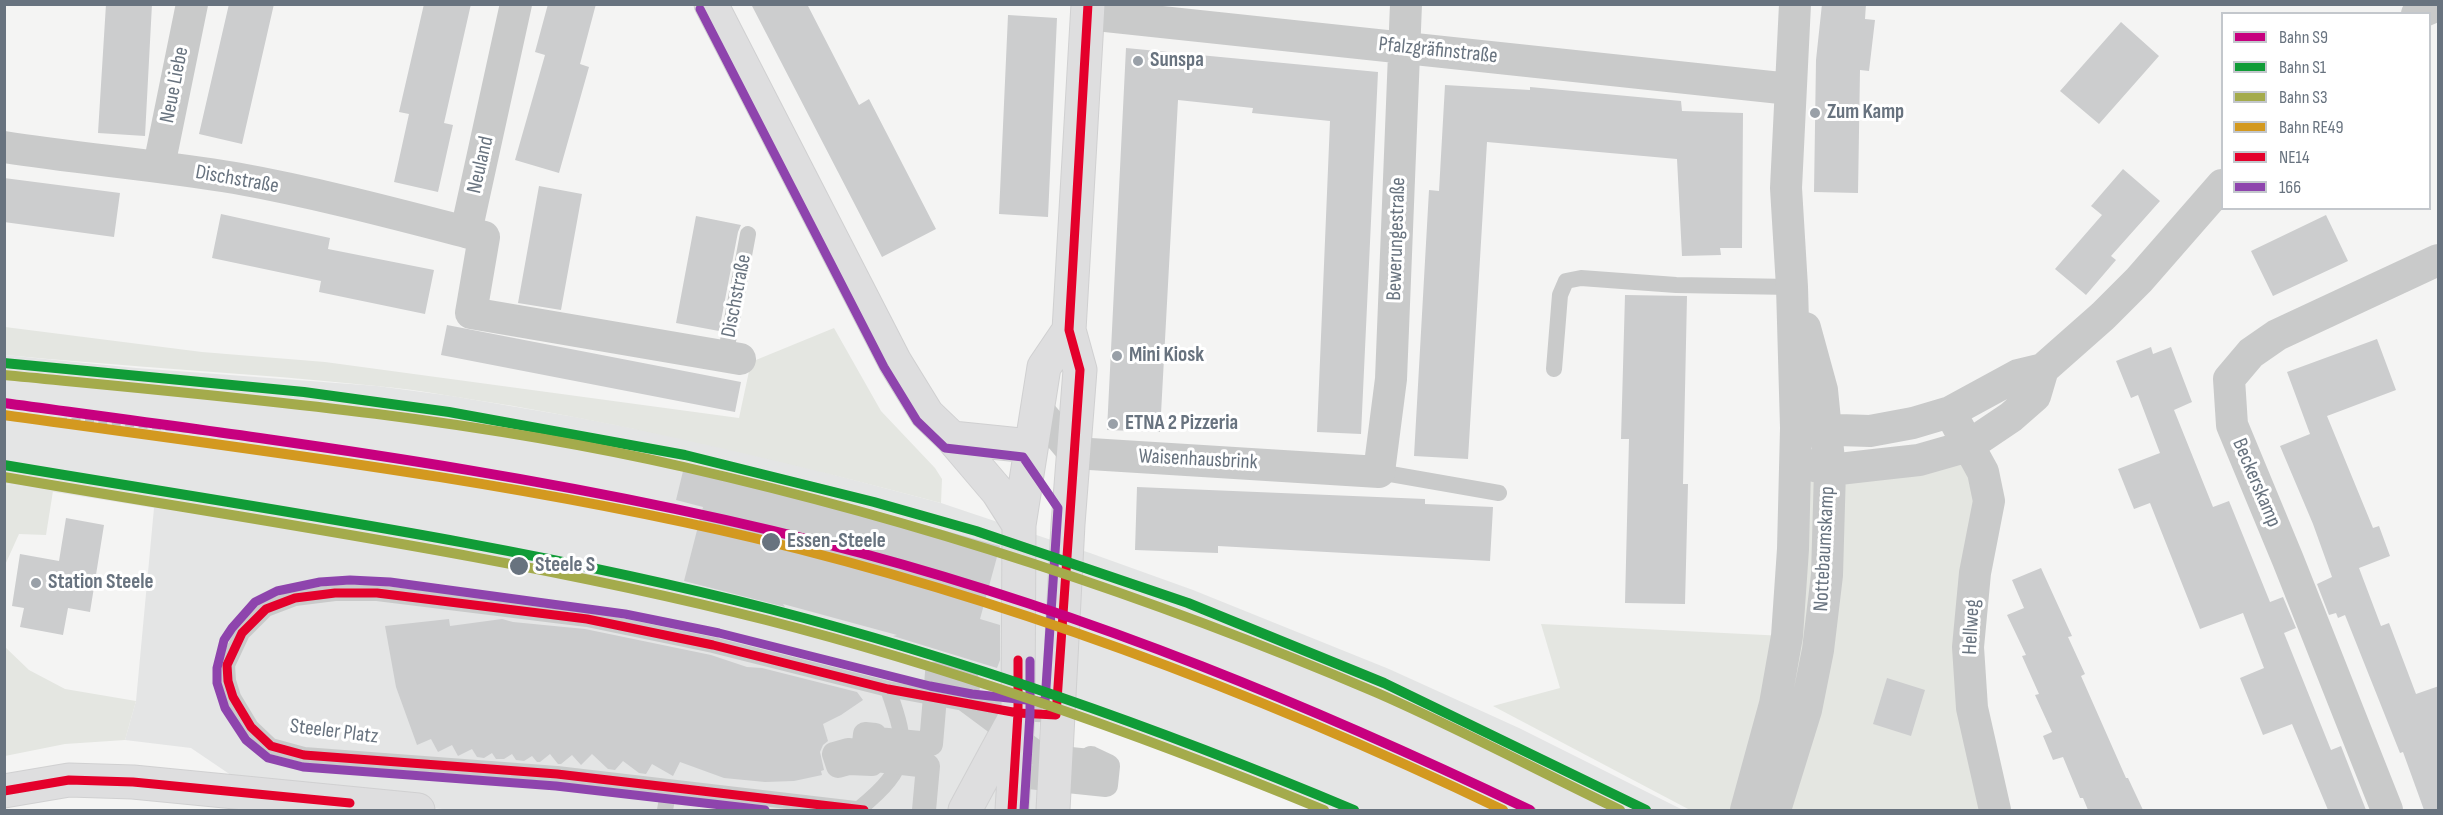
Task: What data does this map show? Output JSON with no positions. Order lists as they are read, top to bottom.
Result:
{
  "streets": {
    "street": [
      "Pfalzgräfinstraße",
      "Neue Liebe",
      "Neuland",
      "Dischstraße",
      "Bewerungestraße",
      "Waisenhausbrink",
      "Beckerskamp",
      "Nottebaumskamp",
      "Hellweg"
    ],
    "lane": ["Steeler Platz"]
  },
  "crossings": [
    ["Pfalzgräfinstraße", "Bewerungestraße"],
    ["Pfalzgräfinstraße", "Nottebaumskamp"],
    ["Neue Liebe", "Dischstraße"],
    ["Neuland", "Dischstraße"],
    ["Bewerungestraße", "Waisenhausbrink"]
  ],
  "places": [
    "Sunspa",
    "Zum Kamp",
    "Mini Kiosk",
    "ETNA 2 Pizzeria",
    "Essen-Steele",
    "Steele S",
    "Station Steele"
  ],
  "lines": [
    "transit line NE14",
    "transit line 166",
    "rail line S1",
    "rail line S3",
    "rail line S9",
    "rail line RE49"
  ],
  "legend": [
    "Bahn S9",
    "Bahn S1",
    "Bahn S3",
    "Bahn RE49",
    "NE14",
    "166"
  ]
}
